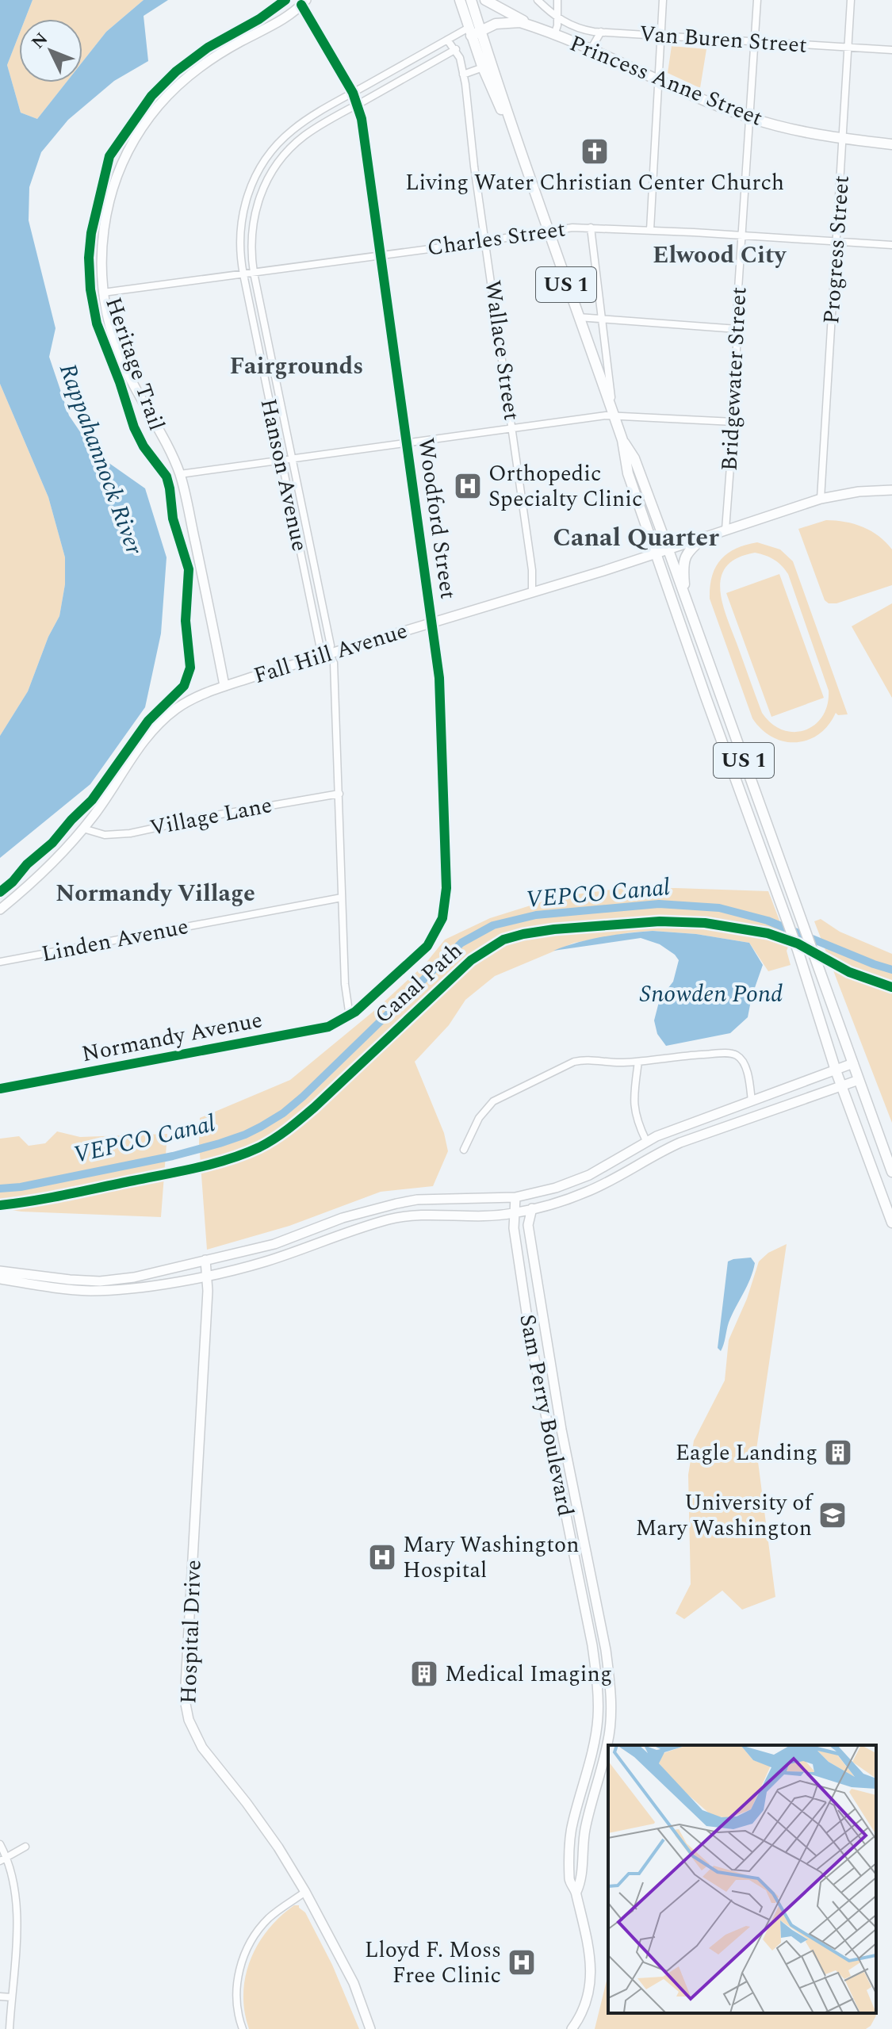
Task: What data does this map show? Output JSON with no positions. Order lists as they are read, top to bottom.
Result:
{
  "streets": {
    "main road": ["Princess Anne Street", "US 1"],
    "street": [
      "Van Buren Street",
      "Charles Street",
      "Progress Street",
      "Wallace Street",
      "Bridgewater Street",
      "Hanson Avenue",
      "Woodford Street",
      "Fall Hill Avenue",
      "Village Lane",
      "Linden Avenue",
      "Normandy Avenue",
      "Sam Perry Boulevard",
      "Hospital Drive"
    ],
    "cycle path": ["Heritage Trail", "Canal Path"]
  },
  "crossings": [
    ["Van Buren Street", "Progress Street"],
    ["Van Buren Street", "Bridgewater Street"],
    ["Princess Anne Street", "Progress Street"],
    ["Princess Anne Street", "US 1"],
    ["Princess Anne Street", "Bridgewater Street"],
    ["Princess Anne Street", "Hanson Avenue"],
    ["Charles Street", "Progress Street"],
    ["Charles Street", "US 1"],
    ["Charles Street", "Wallace Street"],
    ["Charles Street", "Bridgewater Street"],
    ["Charles Street", "Hanson Avenue"],
    ["Charles Street", "Woodford Street"],
    ["Progress Street", "Fall Hill Avenue"],
    ["US 1", "Hanson Avenue"],
    ["US 1", "Fall Hill Avenue"],
    ["Wallace Street", "Hanson Avenue"],
    ["Wallace Street", "Fall Hill Avenue"],
    ["Bridgewater Street", "Fall Hill Avenue"],
    ["Hanson Avenue", "Woodford Street"],
    ["Hanson Avenue", "Fall Hill Avenue"],
    ["Hanson Avenue", "Village Lane"],
    ["Hanson Avenue", "Linden Avenue"],
    ["Hanson Avenue", "Normandy Avenue"],
    ["Woodford Street", "Fall Hill Avenue"],
    ["Woodford Street", "Normandy Avenue"],
    ["Fall Hill Avenue", "Village Lane"]
  ],
  "districts": [
    "Elwood City",
    "Fairgrounds",
    "Canal Quarter",
    "Normandy Village"
  ],
  "water": ["Rappahannock River", "VEPCO Canal", "Snowden Pond"],
  "places": {
    "church": ["Living Water Christian Center Church"],
    "hospital": ["Orthopedic Specialty Clinic", "Mary Washington Hospital", "Lloyd F. Moss Free Clinic"],
    "building": ["Eagle Landing", "Medical Imaging"],
    "school or university": ["University of Mary Washington"]
  },
  "north": "top left"
}
